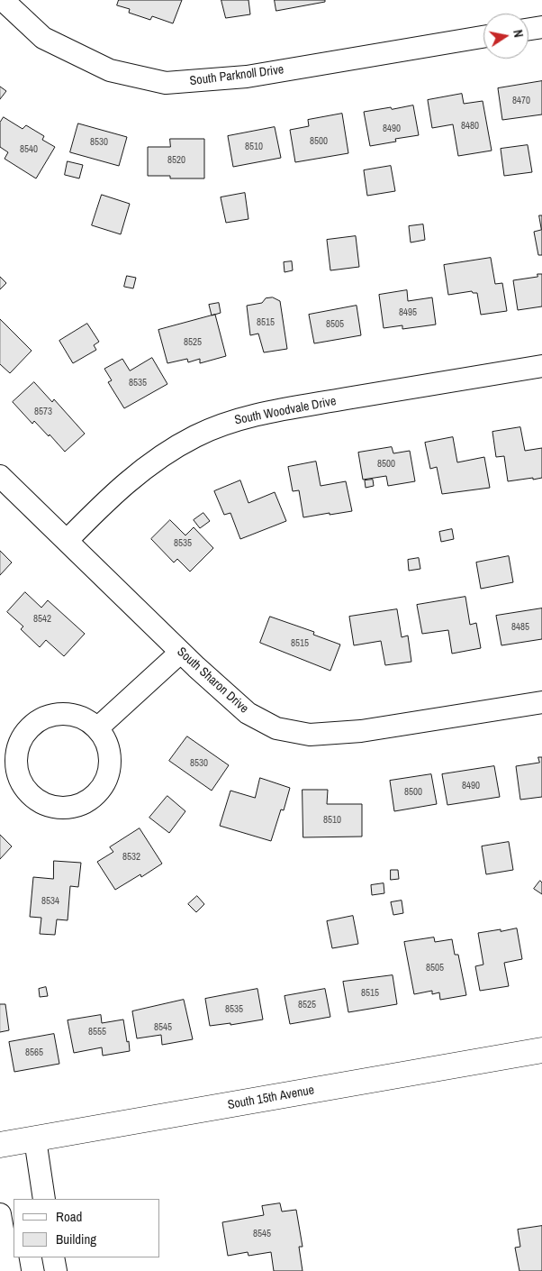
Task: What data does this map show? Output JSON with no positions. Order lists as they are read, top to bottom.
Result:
{
  "streets": {
    "street": [
      "South Parknoll Drive",
      "South Woodvale Drive",
      "South Sharon Drive",
      "South 15th Avenue"
    ]
  },
  "crossings": [
    ["South Woodvale Drive", "South Sharon Drive"]
  ],
  "house_numbers": [
    "8470",
    "8480",
    "8490",
    "8500",
    "8530",
    "8510",
    "8540",
    "8520",
    "8495",
    "8515",
    "8505",
    "8525",
    "8535",
    "8573",
    "8500",
    "8535",
    "8542",
    "8485",
    "8515",
    "8530",
    "8490",
    "8500",
    "8510",
    "8532",
    "8534",
    "8505",
    "8515",
    "8525",
    "8535",
    "8545",
    "8555",
    "8565",
    "8545"
  ],
  "legend": ["Road", "Building"],
  "north": "right"
}
